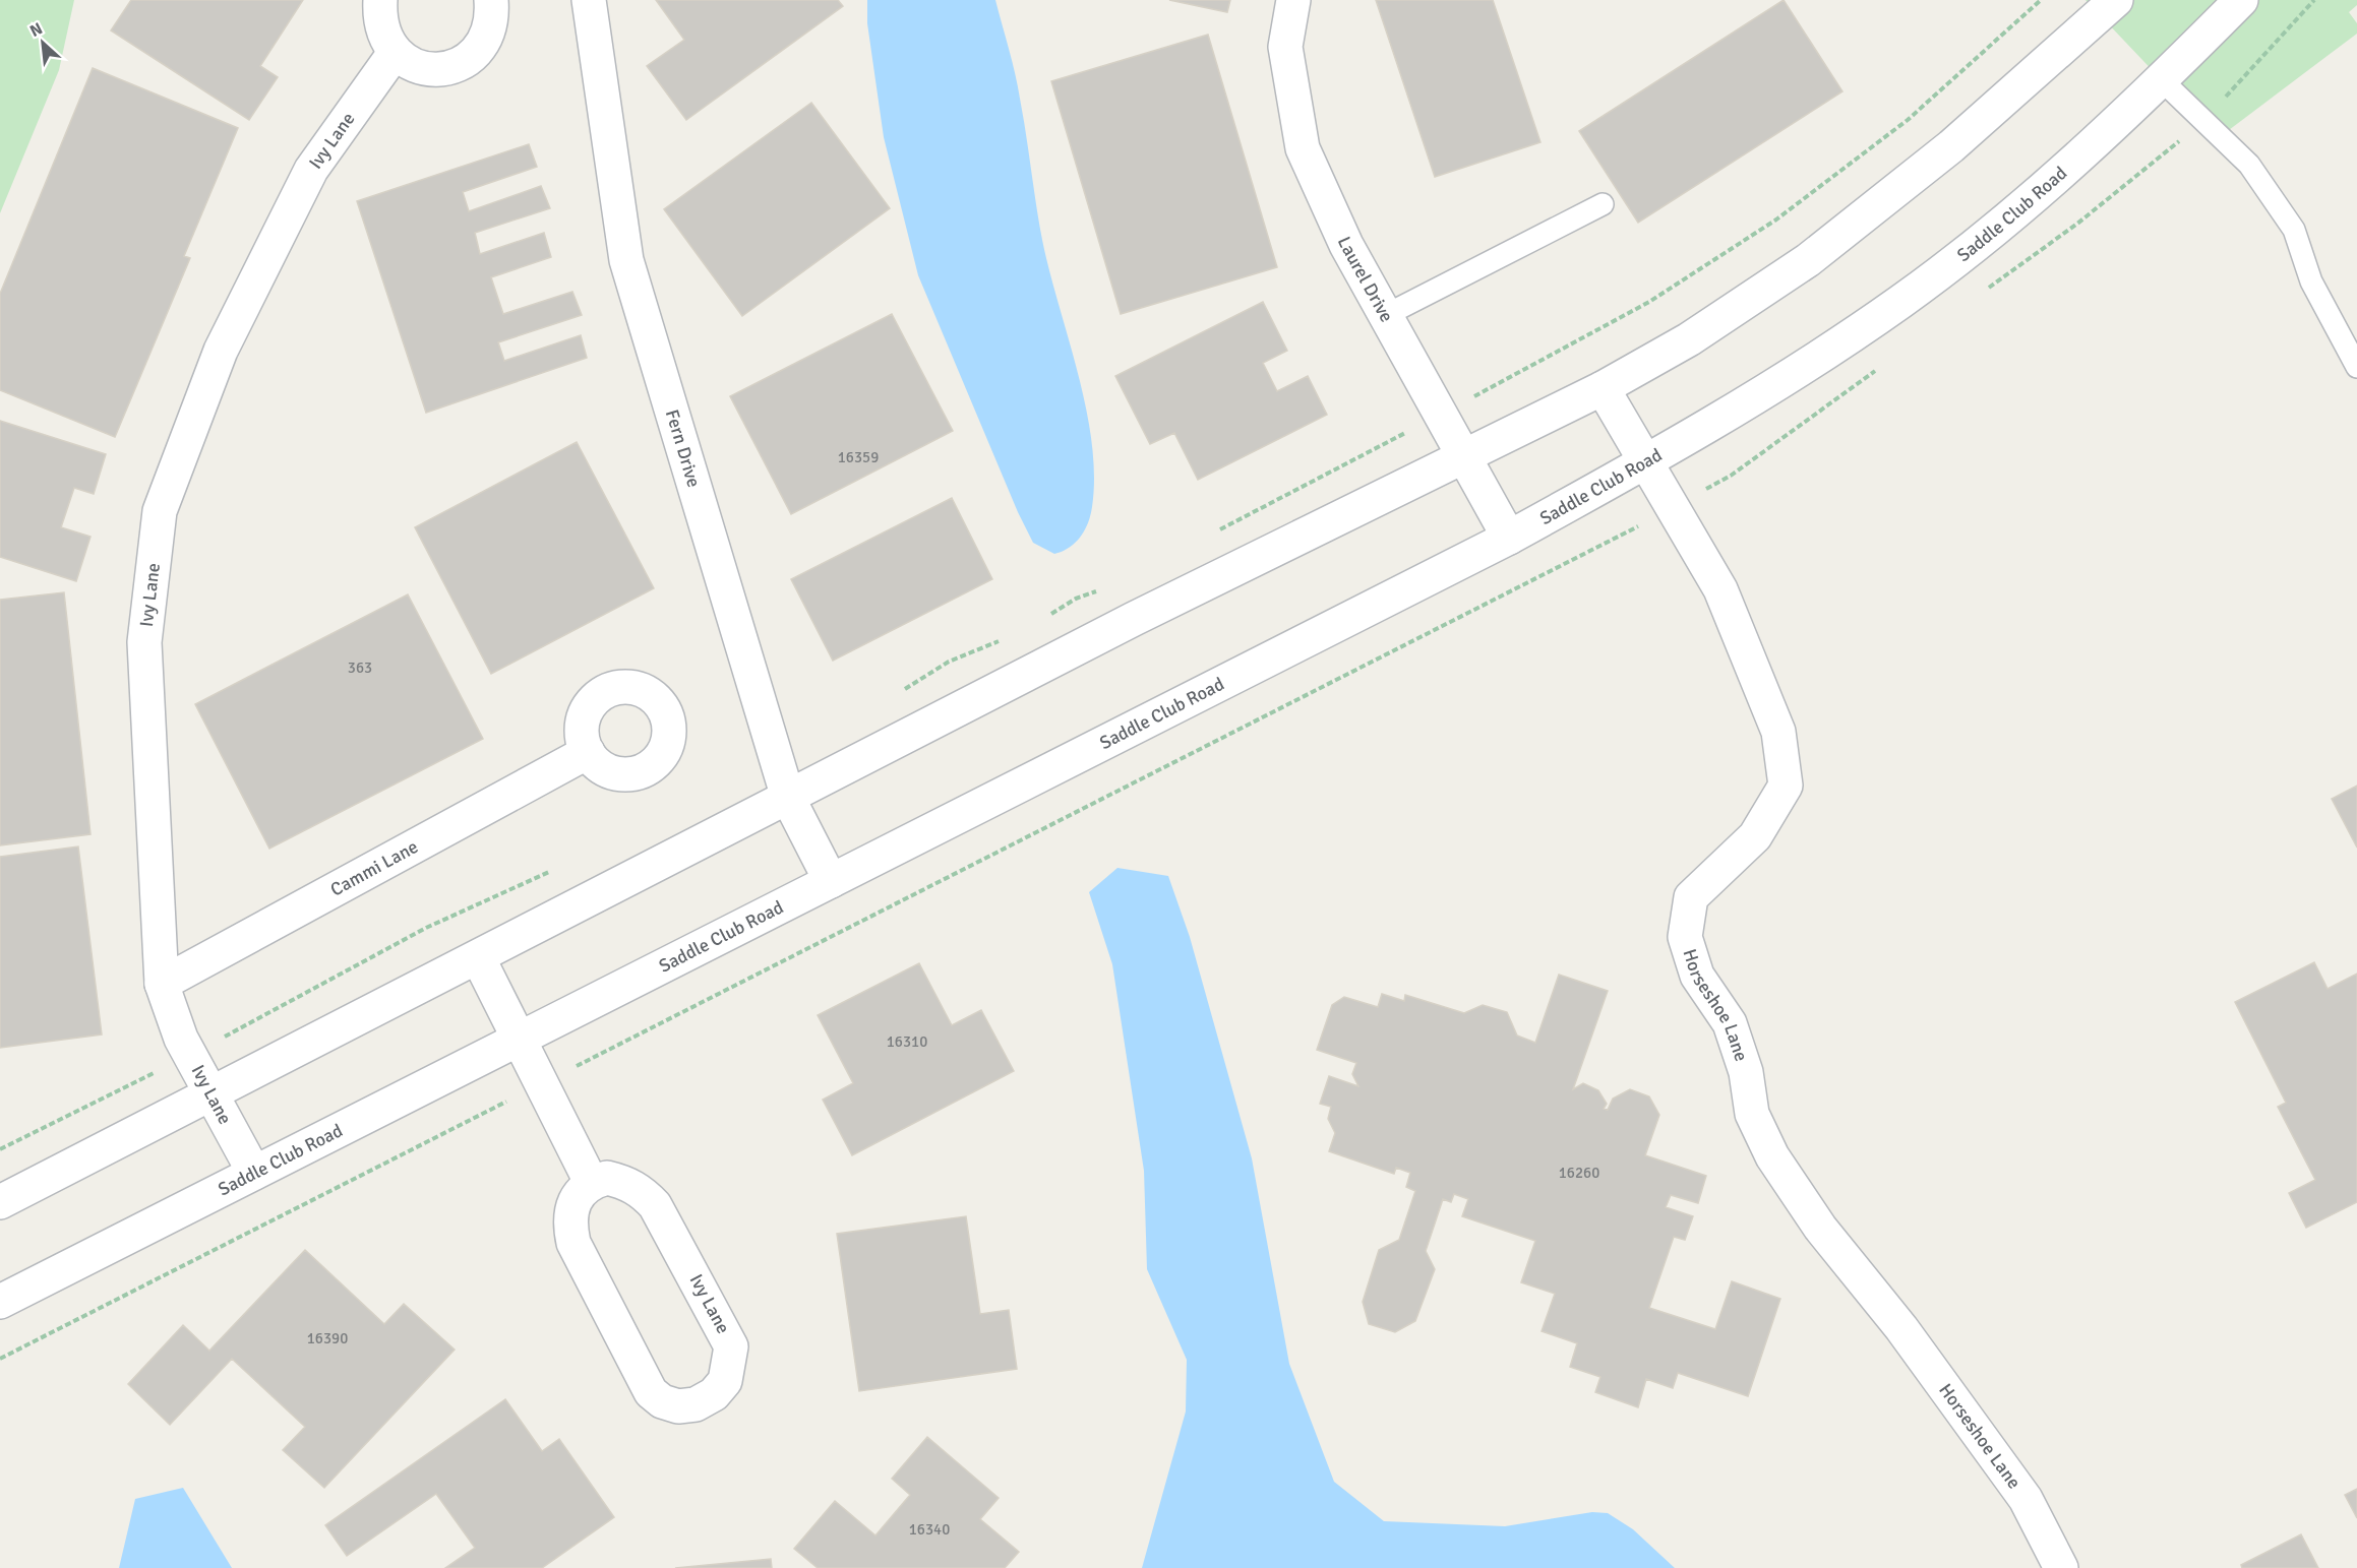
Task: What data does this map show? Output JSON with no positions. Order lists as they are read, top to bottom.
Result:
{
  "streets": {
    "street": [
      "Ivy Lane",
      "Saddle Club Road",
      "Laurel Drive",
      "Fern Drive",
      "Cammi Lane",
      "Horseshoe Lane"
    ]
  },
  "crossings": [
    ["Ivy Lane", "Saddle Club Road"],
    ["Ivy Lane", "Cammi Lane"],
    ["Saddle Club Road", "Laurel Drive"],
    ["Saddle Club Road", "Fern Drive"],
    ["Saddle Club Road", "Horseshoe Lane"]
  ],
  "house_numbers": [
    "16359",
    "363",
    "16310",
    "16260",
    "16390",
    "16340"
  ],
  "north": "top left"
}
